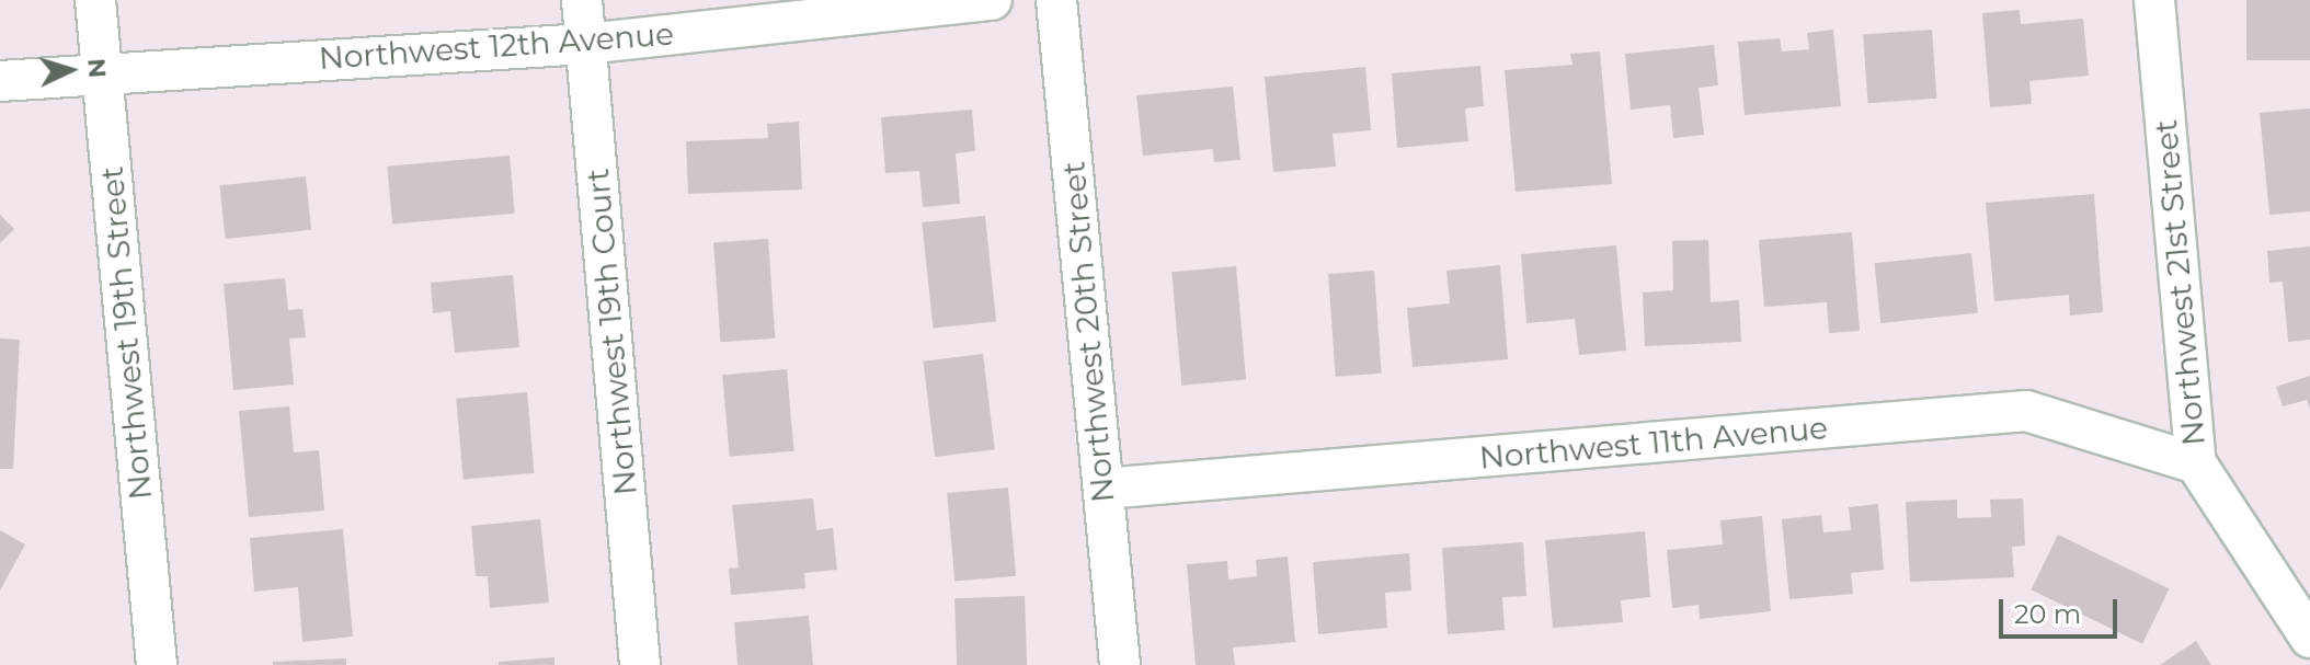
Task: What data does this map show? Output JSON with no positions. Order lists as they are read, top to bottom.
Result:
{
  "streets": {
    "street": [
      "Northwest 12th Avenue",
      "Northwest 21st Street",
      "Northwest 19th Court",
      "Northwest 20th Street",
      "Northwest 19th Street",
      "Northwest 11th Avenue"
    ]
  },
  "crossings": [
    ["Northwest 12th Avenue", "Northwest 19th Court"],
    ["Northwest 12th Avenue", "Northwest 19th Street"],
    ["Northwest 21st Street", "Northwest 11th Avenue"],
    ["Northwest 20th Street", "Northwest 11th Avenue"]
  ],
  "scale_bar": "20 m",
  "north": "right"
}
